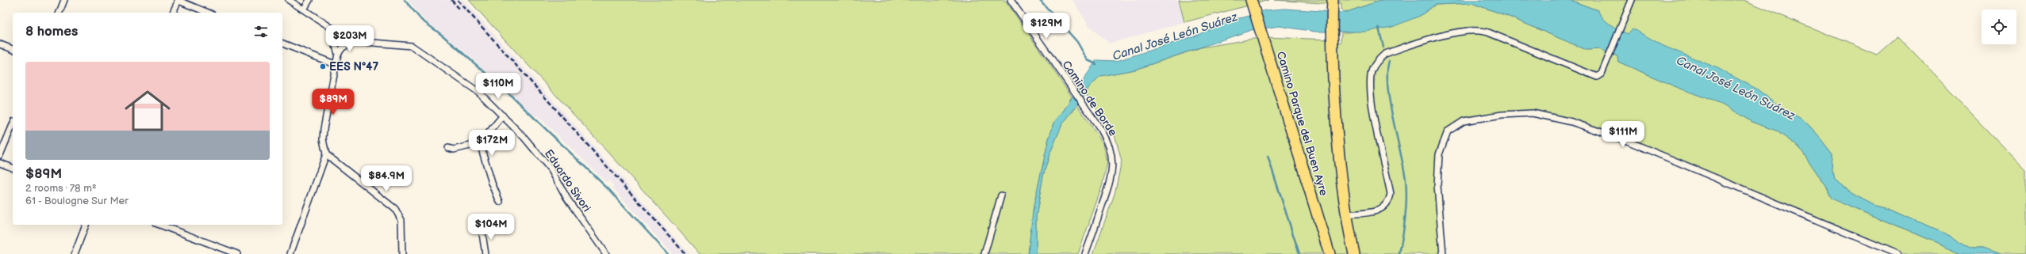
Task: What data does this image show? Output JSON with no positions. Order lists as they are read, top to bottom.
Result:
{
  "streets": {
    "highway": ["Camino Parque del Buen Ayre"],
    "street": ["Camino de Borde", "Eduardo Sivori"]
  },
  "water": ["Canal José León Suárez"],
  "places": ["EES N°47"],
  "page": {
    "price": [
      "$129M",
      "$203M",
      "$110M",
      "$89M",
      "$111M",
      "$172M",
      "$84.9M",
      "$104M"
    ],
    "heading": "8 homes",
    "list": [
      {
        "name": "$89M",
        "note": "2 rooms · 78 m² · 61 - Boulogne Sur Mer"
      }
    ]
  }
}
